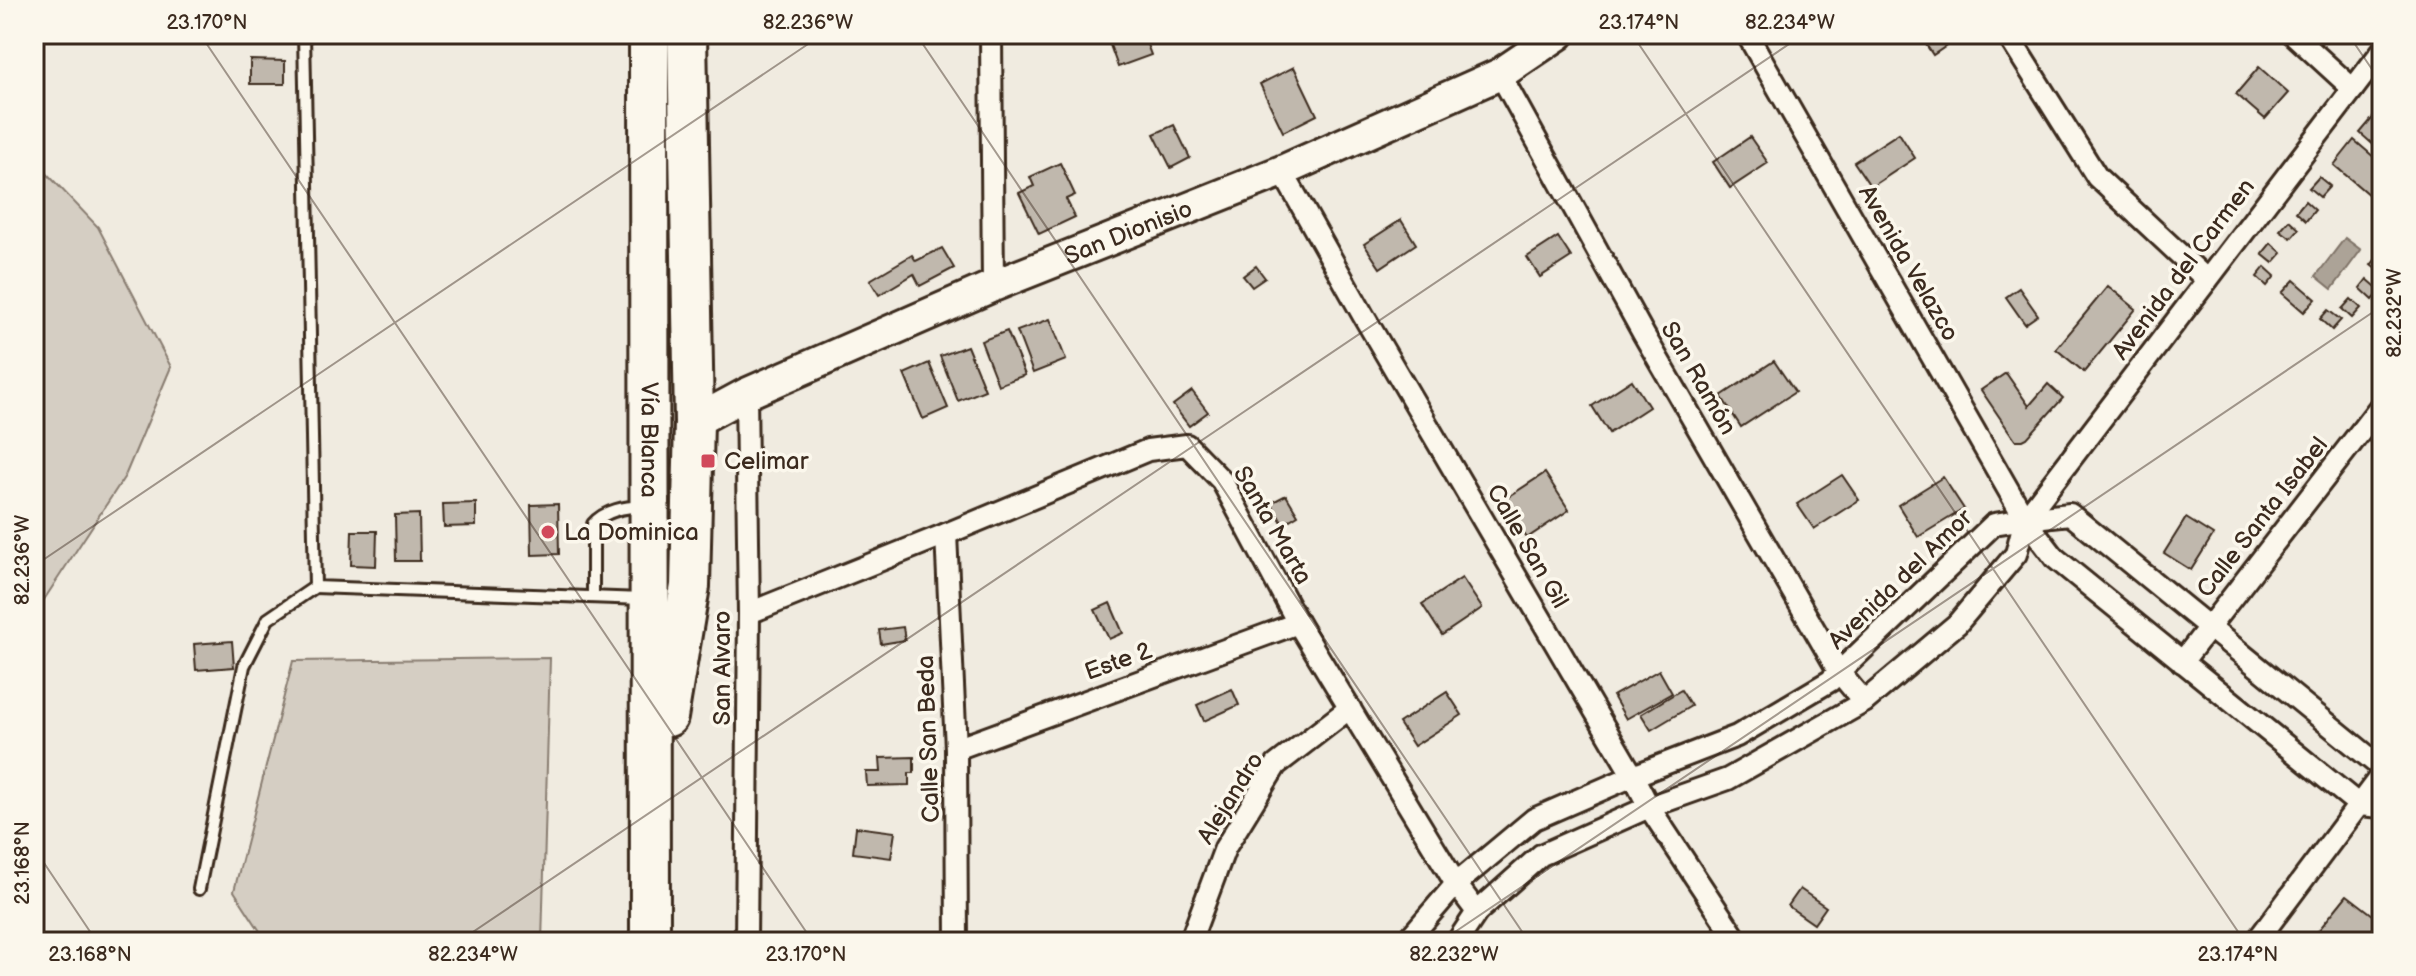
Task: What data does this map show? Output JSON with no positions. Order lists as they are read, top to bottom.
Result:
{
  "streets": {
    "highway": ["Vía Blanca"],
    "street": [
      "San Dionisio",
      "Avenida Velazco",
      "Avenida del Carmen",
      "San Ramón",
      "Calle Santa Isabel",
      "Santa Marta",
      "Calle San Gil",
      "Avenida del Amor",
      "Este 2",
      "San Alvaro",
      "Calle San Beda",
      "Alejandro"
    ]
  },
  "crossings": [
    ["San Dionisio", "San Ramón"],
    ["San Dionisio", "Calle San Gil"],
    ["San Dionisio", "San Alvaro"],
    ["Avenida Velazco", "Avenida del Carmen"],
    ["Avenida Velazco", "Calle Santa Isabel"],
    ["Avenida Velazco", "Avenida del Amor"],
    ["Avenida del Carmen", "Avenida del Amor"],
    ["San Ramón", "Avenida del Amor"],
    ["Santa Marta", "Avenida del Amor"],
    ["Santa Marta", "Este 2"],
    ["Santa Marta", "San Alvaro"],
    ["Santa Marta", "Calle San Beda"],
    ["Santa Marta", "Alejandro"],
    ["Calle San Gil", "Avenida del Amor"],
    ["Este 2", "Calle San Beda"]
  ],
  "places": {
    "transit": ["Celimar"],
    "other": ["La Dominica"]
  },
  "coordinates": [
    "23.170°N",
    "82.236°W",
    "23.174°N",
    "82.234°W",
    "82.232°W",
    "23.168°N"
  ]
}
